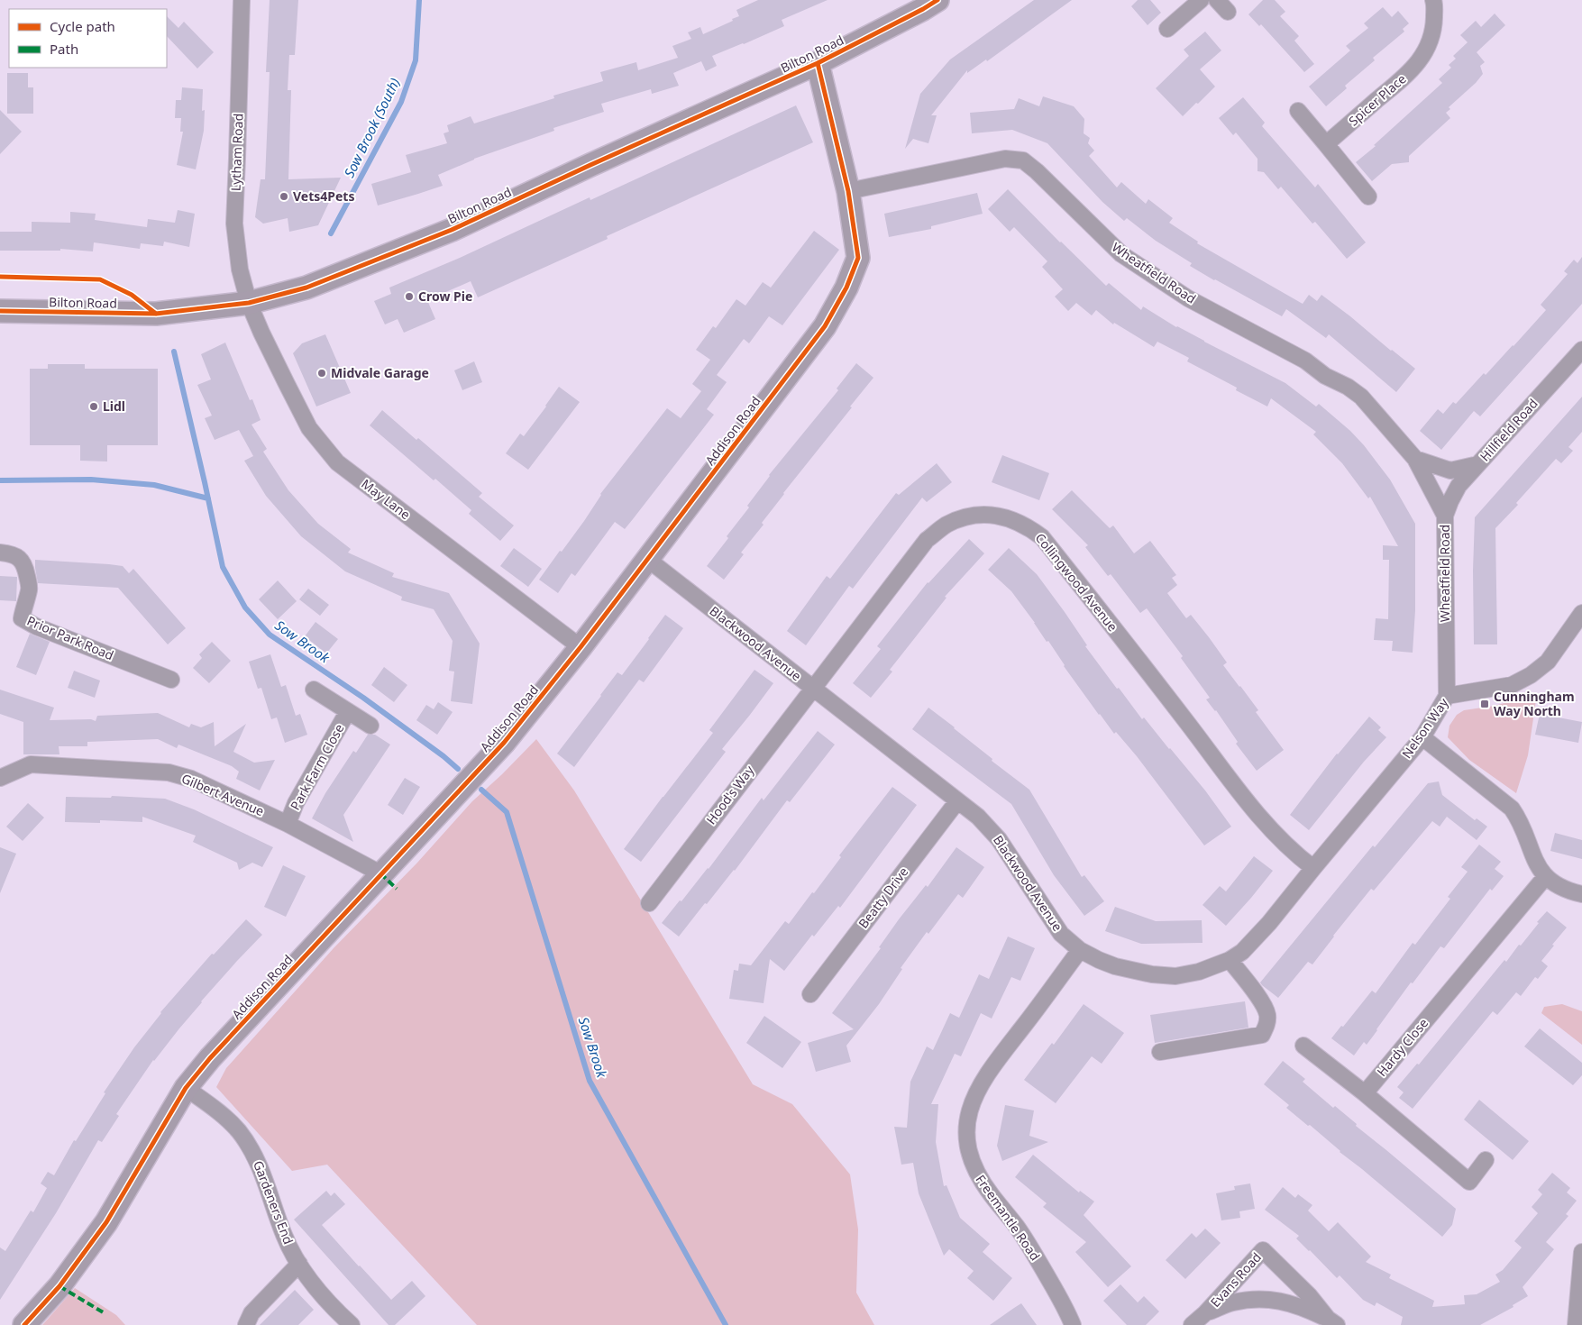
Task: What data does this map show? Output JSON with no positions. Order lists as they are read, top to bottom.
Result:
{
  "streets": {
    "street": [
      "Bilton Road",
      "Spicer Place",
      "Lytham Road",
      "Wheatfield Road",
      "Hillfield Road",
      "Addison Road",
      "May Lane",
      "Collingwood Avenue",
      "Prior Park Road",
      "Blackwood Avenue",
      "Nelson Way",
      "Park Farm Close",
      "Gilbert Avenue",
      "Hood's Way",
      "Beatty Drive",
      "Hardy Close",
      "Gardeners End",
      "Freemantle Road",
      "Evans Road"
    ]
  },
  "crossings": [
    ["Bilton Road", "Lytham Road"],
    ["Bilton Road", "Addison Road"],
    ["Bilton Road", "May Lane"],
    ["Lytham Road", "May Lane"],
    ["Wheatfield Road", "Hillfield Road"],
    ["Wheatfield Road", "Addison Road"],
    ["Wheatfield Road", "Nelson Way"],
    ["Addison Road", "May Lane"],
    ["Addison Road", "Blackwood Avenue"],
    ["Addison Road", "Gilbert Avenue"],
    ["Addison Road", "Gardeners End"],
    ["Collingwood Avenue", "Blackwood Avenue"],
    ["Collingwood Avenue", "Nelson Way"],
    ["Collingwood Avenue", "Hood's Way"],
    ["Blackwood Avenue", "Nelson Way"],
    ["Blackwood Avenue", "Hood's Way"],
    ["Blackwood Avenue", "Beatty Drive"],
    ["Blackwood Avenue", "Freemantle Road"],
    ["Park Farm Close", "Gilbert Avenue"]
  ],
  "water": ["Sow Brook (South)", "Sow Brook"],
  "places": {
    "other": [
      "Vets4Pets",
      "Crow Pie",
      "Midvale Garage",
      "Lidl"
    ],
    "transit": ["Cunningham Way North"]
  },
  "legend": ["Cycle path", "Path"]
}
